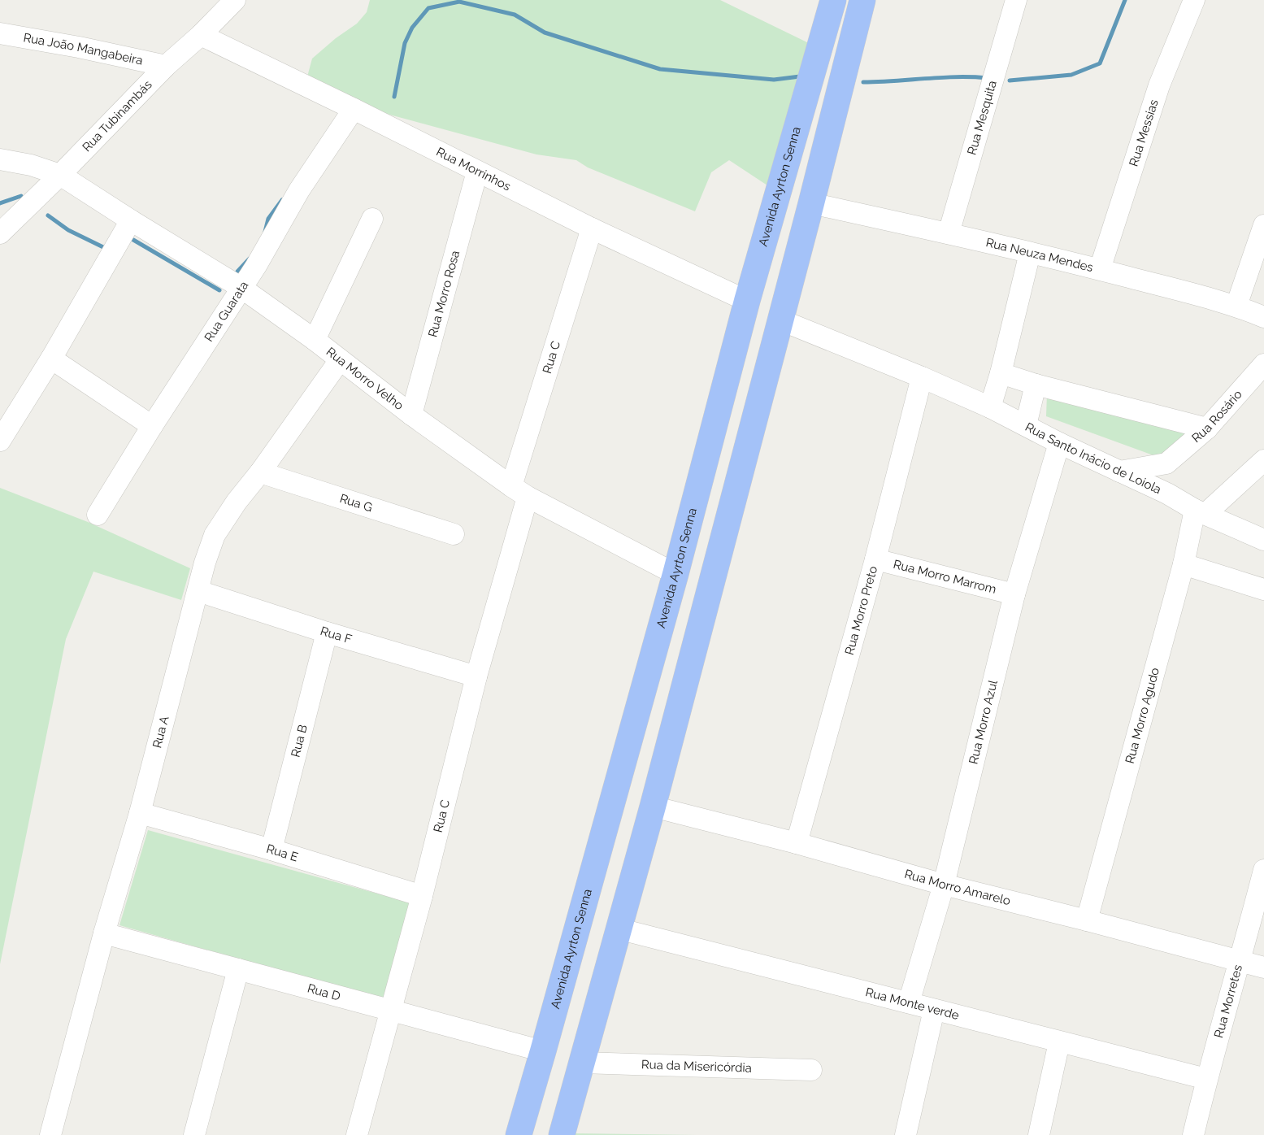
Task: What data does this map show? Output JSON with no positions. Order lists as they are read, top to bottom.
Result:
{
  "streets": {
    "main road": ["Avenida Ayrton Senna"],
    "street": [
      "Rua João Mangabeira",
      "Rua Tubinambás",
      "Rua Mesquita",
      "Rua Messias",
      "Rua Morrinhos",
      "Rua Neuza Mendes",
      "Rua Morro Rosa",
      "Rua Guarata",
      "Rua C",
      "Rua Morro Velho",
      "Rua Rosário",
      "Rua Santo Inácio de Loiola",
      "Rua G",
      "Rua Morro Marrom",
      "Rua Morro Preto",
      "Rua F",
      "Rua Morro Agudo",
      "Rua Morro Azul",
      "Rua A",
      "Rua B",
      "Rua E",
      "Rua Morro Amarelo",
      "Rua D",
      "Rua Morretes",
      "Rua Monte verde",
      "Rua da Misericórdia"
    ]
  },
  "crossings": [
    ["Rua João Mangabeira", "Rua Tubinambás"],
    ["Rua Tubinambás", "Rua Morrinhos"],
    ["Rua Tubinambás", "Rua Morro Velho"],
    ["Rua Mesquita", "Rua Neuza Mendes"],
    ["Rua Messias", "Rua Neuza Mendes"],
    ["Rua Morrinhos", "Avenida Ayrton Senna"],
    ["Rua Morrinhos", "Rua Morro Rosa"],
    ["Rua Morrinhos", "Rua Guarata"],
    ["Rua Morrinhos", "Rua C"],
    ["Avenida Ayrton Senna", "Rua Morro Velho"],
    ["Avenida Ayrton Senna", "Rua D"],
    ["Rua Morro Rosa", "Rua Morro Velho"],
    ["Rua Guarata", "Rua Morro Velho"],
    ["Rua C", "Rua Morro Velho"],
    ["Rua C", "Rua F"],
    ["Rua C", "Rua E"],
    ["Rua C", "Rua D"],
    ["Rua Morro Velho", "Rua A"],
    ["Rua Santo Inácio de Loiola", "Rua Morro Preto"],
    ["Rua Santo Inácio de Loiola", "Rua Morro Agudo"],
    ["Rua Santo Inácio de Loiola", "Rua Morro Azul"],
    ["Rua G", "Rua A"],
    ["Rua Morro Marrom", "Rua Morro Preto"],
    ["Rua Morro Marrom", "Rua Morro Azul"],
    ["Rua Morro Preto", "Rua Morro Amarelo"],
    ["Rua F", "Rua A"],
    ["Rua F", "Rua B"],
    ["Rua Morro Agudo", "Rua Morro Amarelo"],
    ["Rua Morro Azul", "Rua Morro Amarelo"],
    ["Rua Morro Azul", "Rua Monte verde"],
    ["Rua A", "Rua E"],
    ["Rua A", "Rua D"],
    ["Rua B", "Rua E"],
    ["Rua Morro Amarelo", "Rua Morretes"],
    ["Rua Morretes", "Rua Monte verde"]
  ]
}
